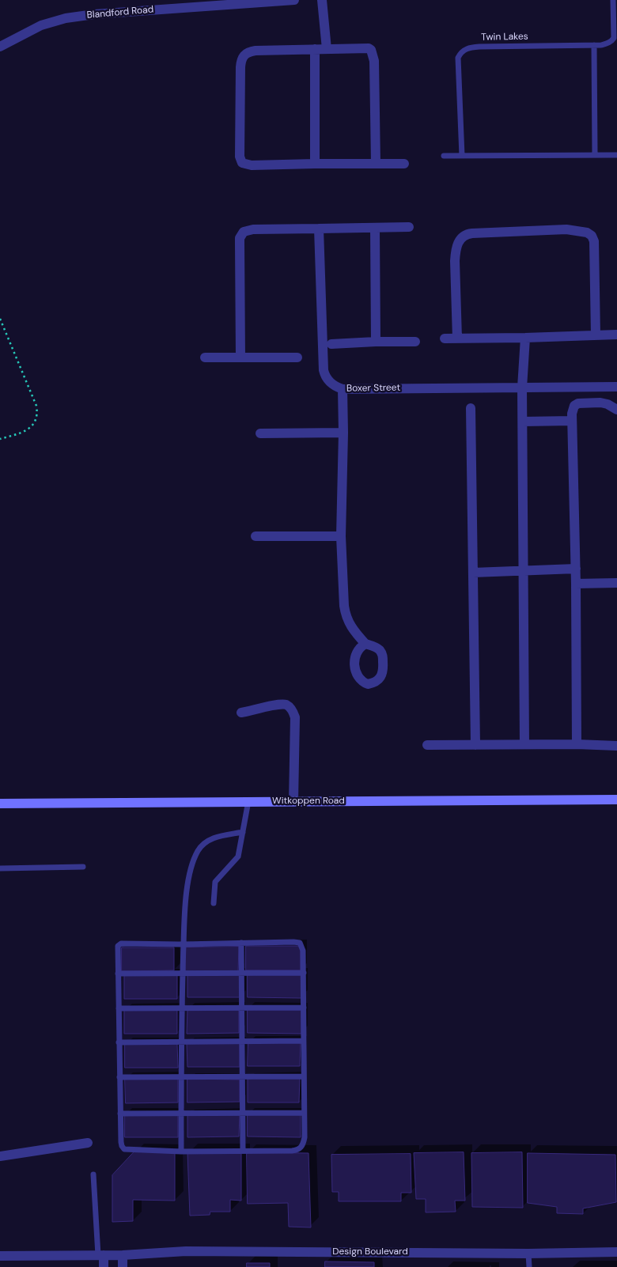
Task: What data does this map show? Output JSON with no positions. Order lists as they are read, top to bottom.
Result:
{
  "streets": {
    "main road": ["Witkoppen Road"],
    "street": ["Blandford Road", "Boxer Street", "Design Boulevard"],
    "lane": ["Twin Lakes"]
  }
}
